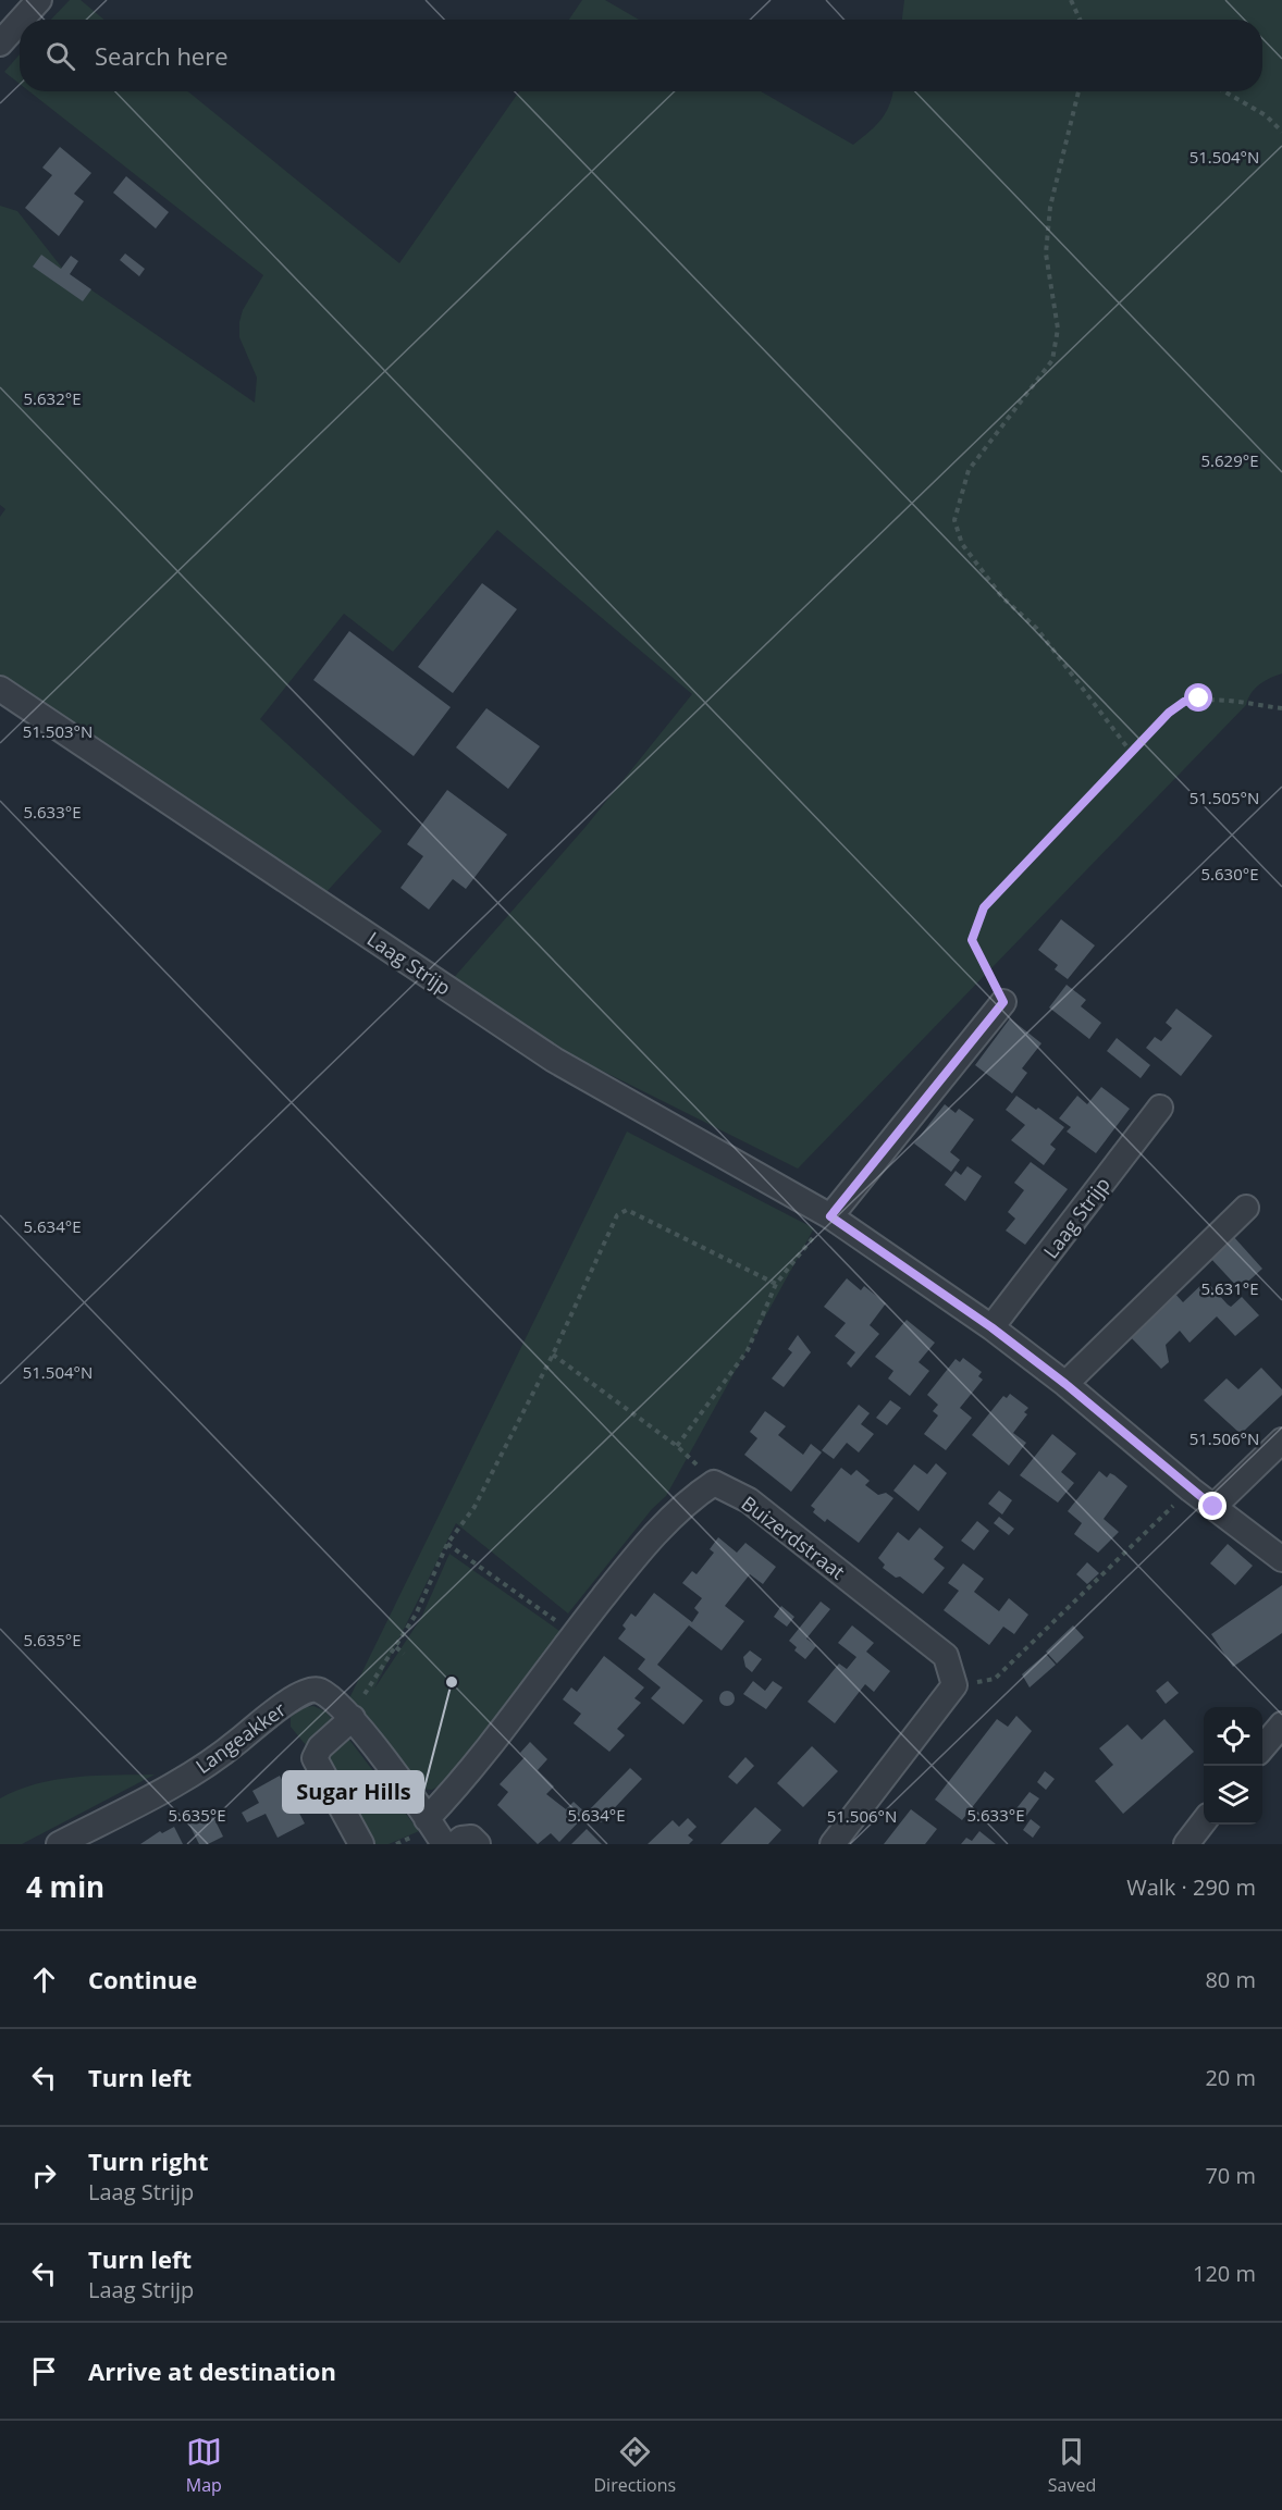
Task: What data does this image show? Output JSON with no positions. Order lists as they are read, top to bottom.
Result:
{
  "streets": {
    "street": ["Laag Strijp", "Buizerdstraat", "Langeakker"]
  },
  "crossings": [
    ["Buizerdstraat", "Langeakker"]
  ],
  "places": ["Sugar Hills"],
  "page": {
    "search": "Search here",
    "heading": ["4 min", "Walk · 290 m"],
    "list": [
      ["Continue", "80 m"],
      ["Turn left", "20 m"],
      ["Turn right", "Laag Strijp", "70 m"],
      ["Turn left", "Laag Strijp", "120 m"],
      "Arrive at destination"
    ],
    "nav": ["Map", "Directions", "Saved"]
  },
  "coordinates": [
    "51.504°N",
    "5.632°E",
    "5.629°E",
    "51.503°N",
    "51.505°N",
    "5.633°E",
    "5.630°E",
    "5.634°E",
    "5.631°E",
    "51.506°N",
    "5.635°E"
  ]
}
